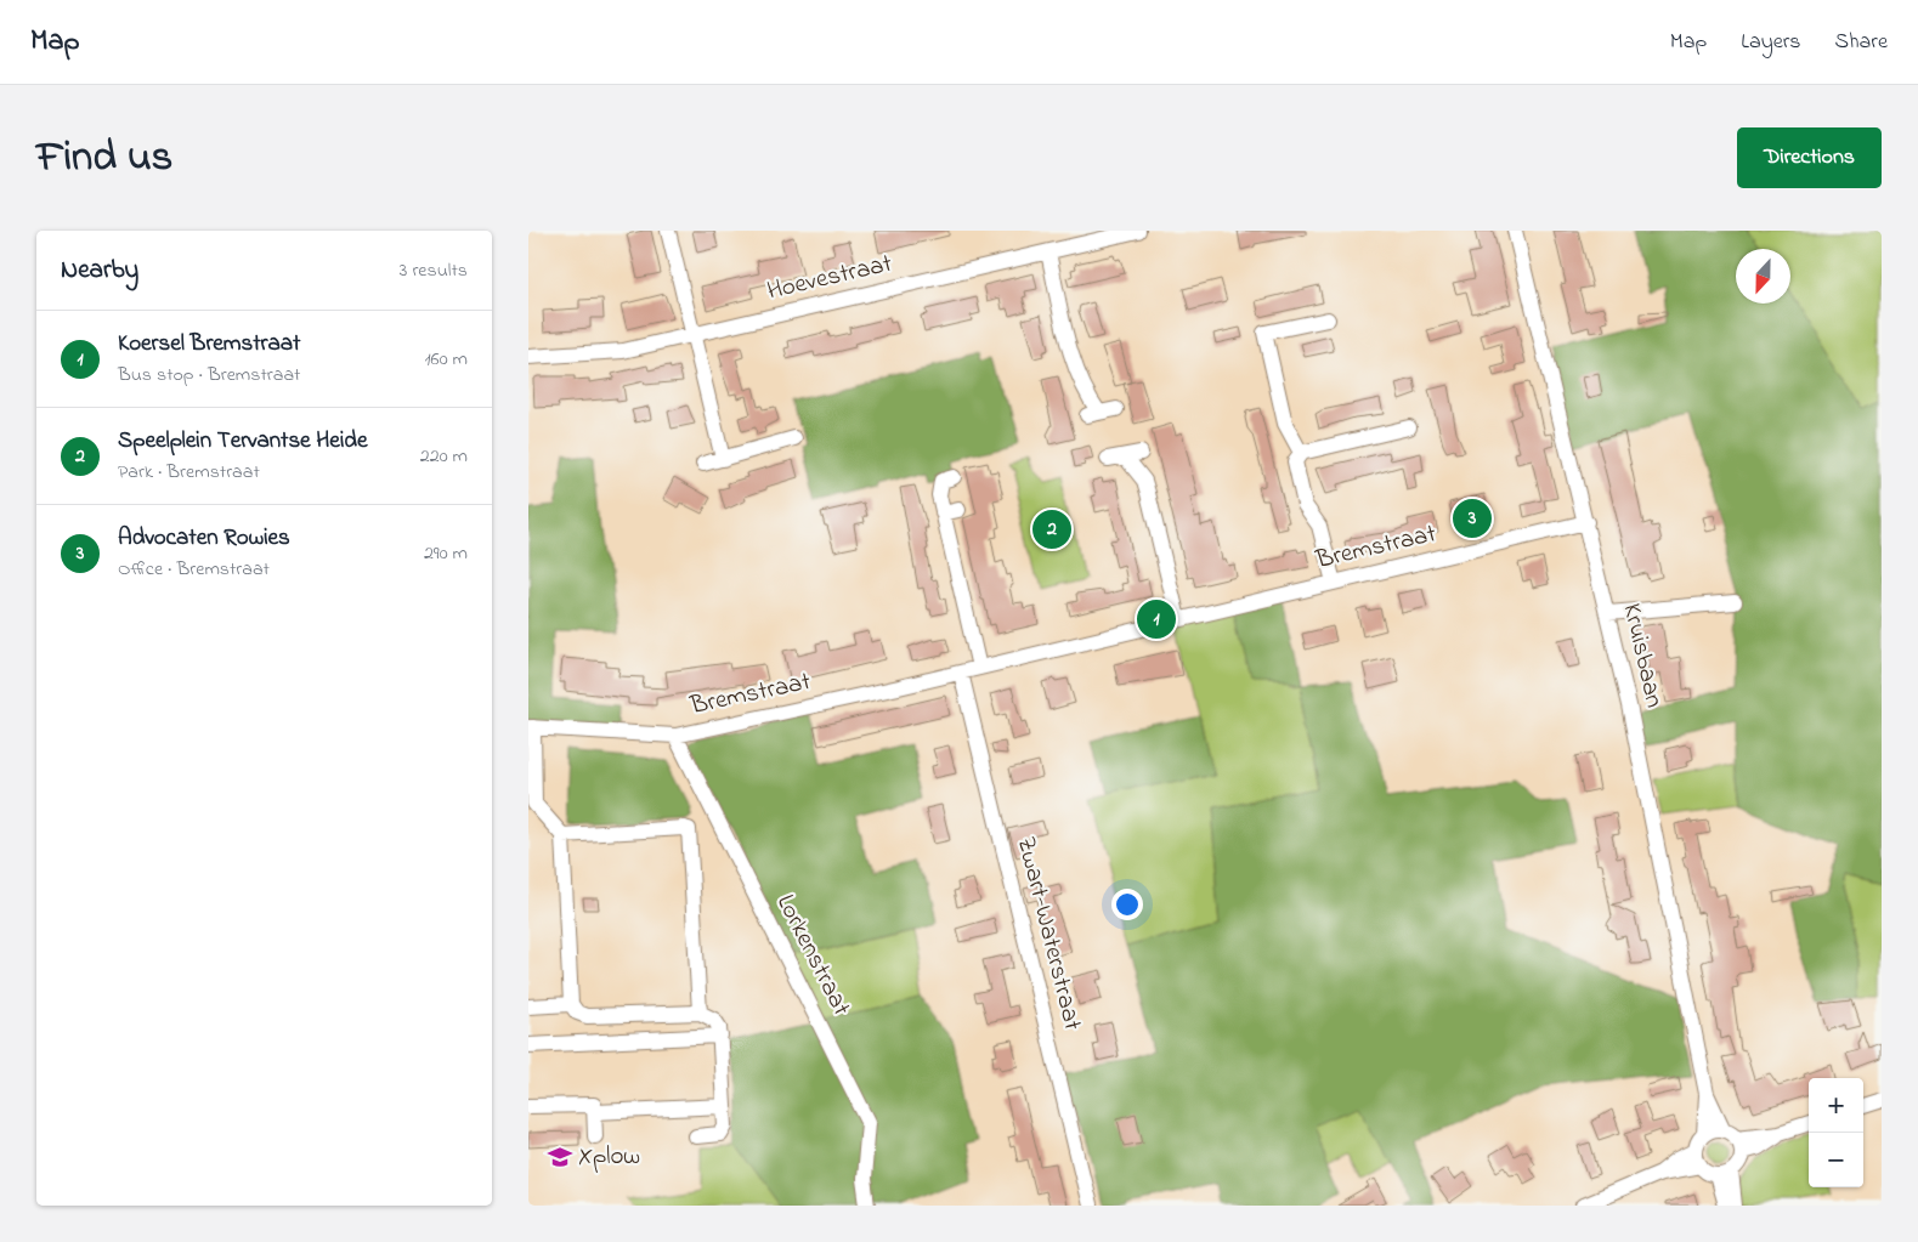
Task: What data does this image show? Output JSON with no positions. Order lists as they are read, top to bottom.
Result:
{
  "streets": {
    "street": [
      "Hoevestraat",
      "Bremstraat",
      "Kruisbaan",
      "Zwart-Waterstraat",
      "Lorkenstraat"
    ]
  },
  "crossings": [
    ["Bremstraat", "Kruisbaan"],
    ["Bremstraat", "Zwart-Waterstraat"],
    ["Bremstraat", "Lorkenstraat"]
  ],
  "places": {
    "school or university": ["Xplow"]
  },
  "north": "bottom",
  "page": {
    "header": "Map",
    "nav": ["Map", "Layers", "Share"],
    "title": "Find us",
    "buttons": "Directions",
    "heading": ["Nearby", "3 results"],
    "list": [
      {
        "mark": "1",
        "name": "Koersel Bremstraat",
        "note": "Bus stop · Bremstraat",
        "value": "160 m"
      },
      {
        "mark": "2",
        "name": "Speelplein Tervantse Heide",
        "note": "Park · Bremstraat",
        "value": "220 m"
      },
      {
        "mark": "3",
        "name": "Advocaten Rowies",
        "note": "Office · Bremstraat",
        "value": "290 m"
      }
    ],
    "pins": ["3", "2", "1"],
    "map_buttons": ["+", "−"]
  }
}
